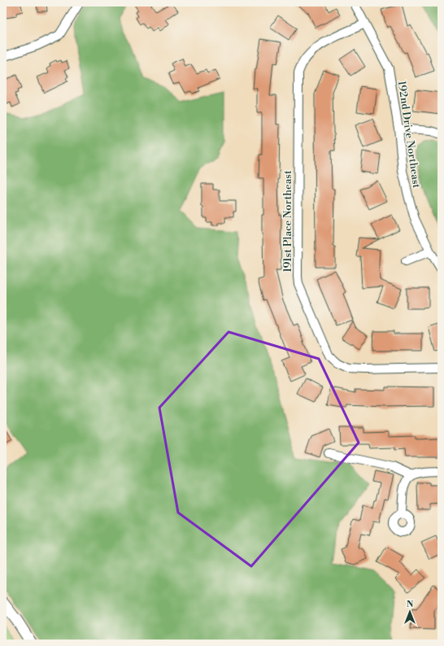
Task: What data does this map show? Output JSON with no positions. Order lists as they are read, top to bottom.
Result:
{
  "streets": {
    "street": ["192nd Drive Northeast", "191st Place Northeast"]
  },
  "crossings": [
    ["192nd Drive Northeast", "191st Place Northeast"]
  ],
  "north": "top"
}
